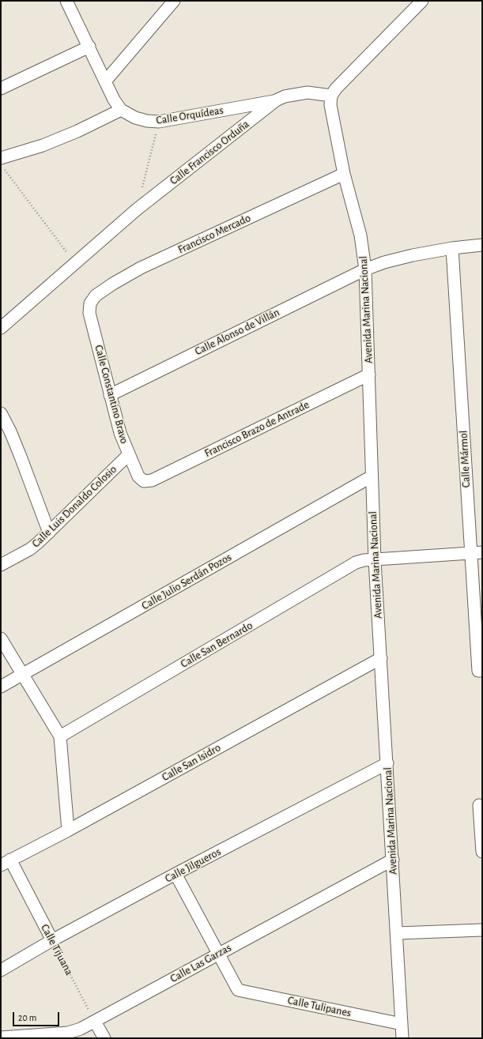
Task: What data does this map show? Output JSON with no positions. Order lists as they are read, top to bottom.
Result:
{
  "streets": {
    "street": [
      "Calle Orquídeas",
      "Calle Francisco Orduña",
      "Francisco Mercado",
      "Avenida Marina Nacional",
      "Calle Alonso de Villán",
      "Calle Constantino Bravo",
      "Francisco Brazo de Antrade",
      "Calle Mármol",
      "Calle Luis Donaldo Colosio",
      "Calle Julio Serdán Pozos",
      "Calle San Bernardo",
      "Calle San Isidro",
      "Calle Jilgueros",
      "Calle Tijuana",
      "Calle Las Garzas",
      "Calle Tulipanes"
    ]
  },
  "crossings": [
    ["Calle Orquídeas", "Calle Francisco Orduña"],
    ["Calle Francisco Orduña", "Avenida Marina Nacional"],
    ["Francisco Mercado", "Avenida Marina Nacional"],
    ["Francisco Mercado", "Calle Constantino Bravo"],
    ["Avenida Marina Nacional", "Calle Alonso de Villán"],
    ["Avenida Marina Nacional", "Francisco Brazo de Antrade"],
    ["Avenida Marina Nacional", "Calle Julio Serdán Pozos"],
    ["Avenida Marina Nacional", "Calle San Bernardo"],
    ["Avenida Marina Nacional", "Calle San Isidro"],
    ["Avenida Marina Nacional", "Calle Jilgueros"],
    ["Avenida Marina Nacional", "Calle Las Garzas"],
    ["Avenida Marina Nacional", "Calle Tulipanes"],
    ["Calle Alonso de Villán", "Calle Constantino Bravo"],
    ["Calle Alonso de Villán", "Calle Mármol"],
    ["Calle Constantino Bravo", "Francisco Brazo de Antrade"],
    ["Calle Constantino Bravo", "Calle Luis Donaldo Colosio"],
    ["Calle Mármol", "Calle San Bernardo"],
    ["Calle San Isidro", "Calle Tijuana"],
    ["Calle Jilgueros", "Calle Tijuana"],
    ["Calle Tijuana", "Calle Las Garzas"],
    ["Calle Las Garzas", "Calle Tulipanes"]
  ],
  "scale_bar": "20 m"
}
